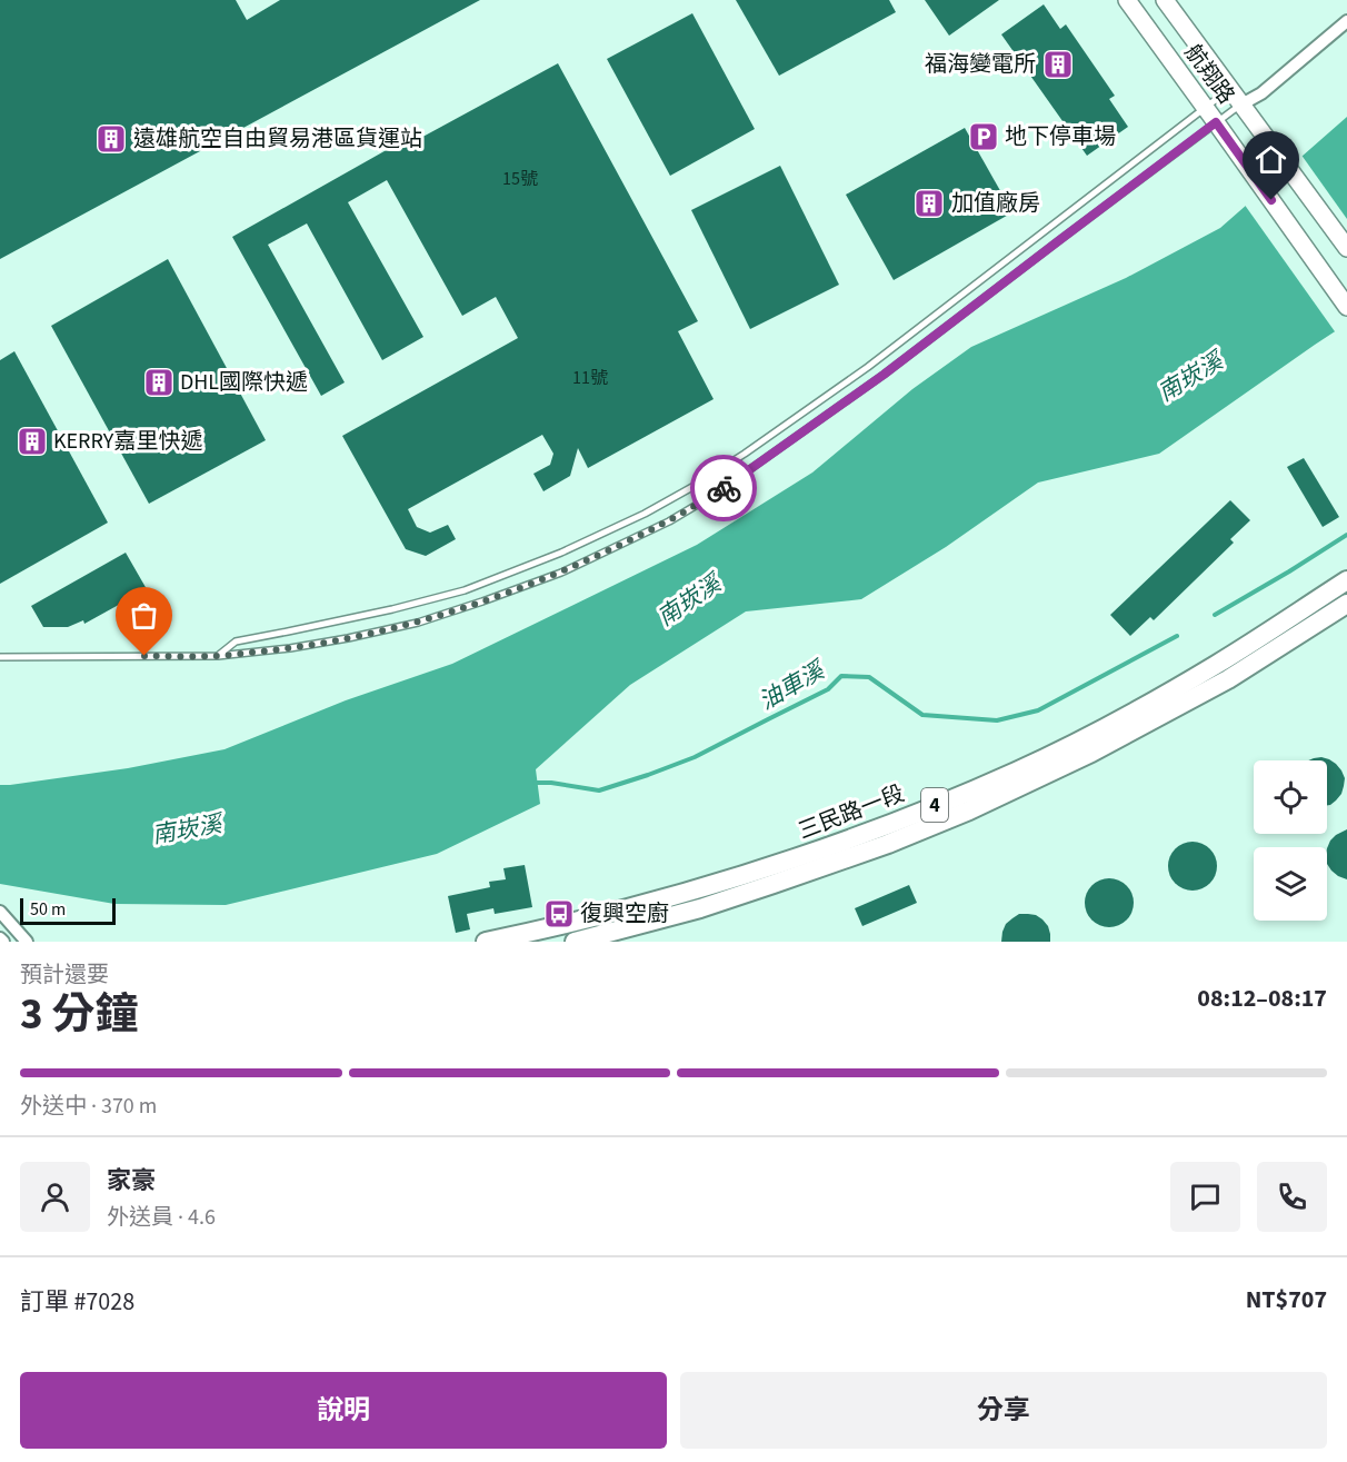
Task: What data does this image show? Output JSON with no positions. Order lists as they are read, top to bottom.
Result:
{
  "streets": {
    "main road": ["4", "三民路一段"],
    "street": ["航翔路"]
  },
  "water": ["南崁溪", "油車溪"],
  "places": {
    "building": [
      "福海變電所",
      "遠雄航空自由貿易港區貨運站",
      "加值廠房",
      "DHL國際快遞",
      "KERRY嘉里快遞"
    ],
    "parking": ["地下停車場"],
    "bus stop": ["復興空廚"]
  },
  "house_numbers": ["15號", "11號"],
  "scale_bar": "50 m",
  "page": {
    "scale": "50 m",
    "heading": ["3 分鐘", "預計還要", "08:12–08:17"],
    "panel": [
      "家豪",
      "外送員 · 4.6",
      "訂單 #7028",
      "NT$707"
    ],
    "bar": "外送中 · 370 m",
    "buttons": ["說明", "分享"]
  }
}
